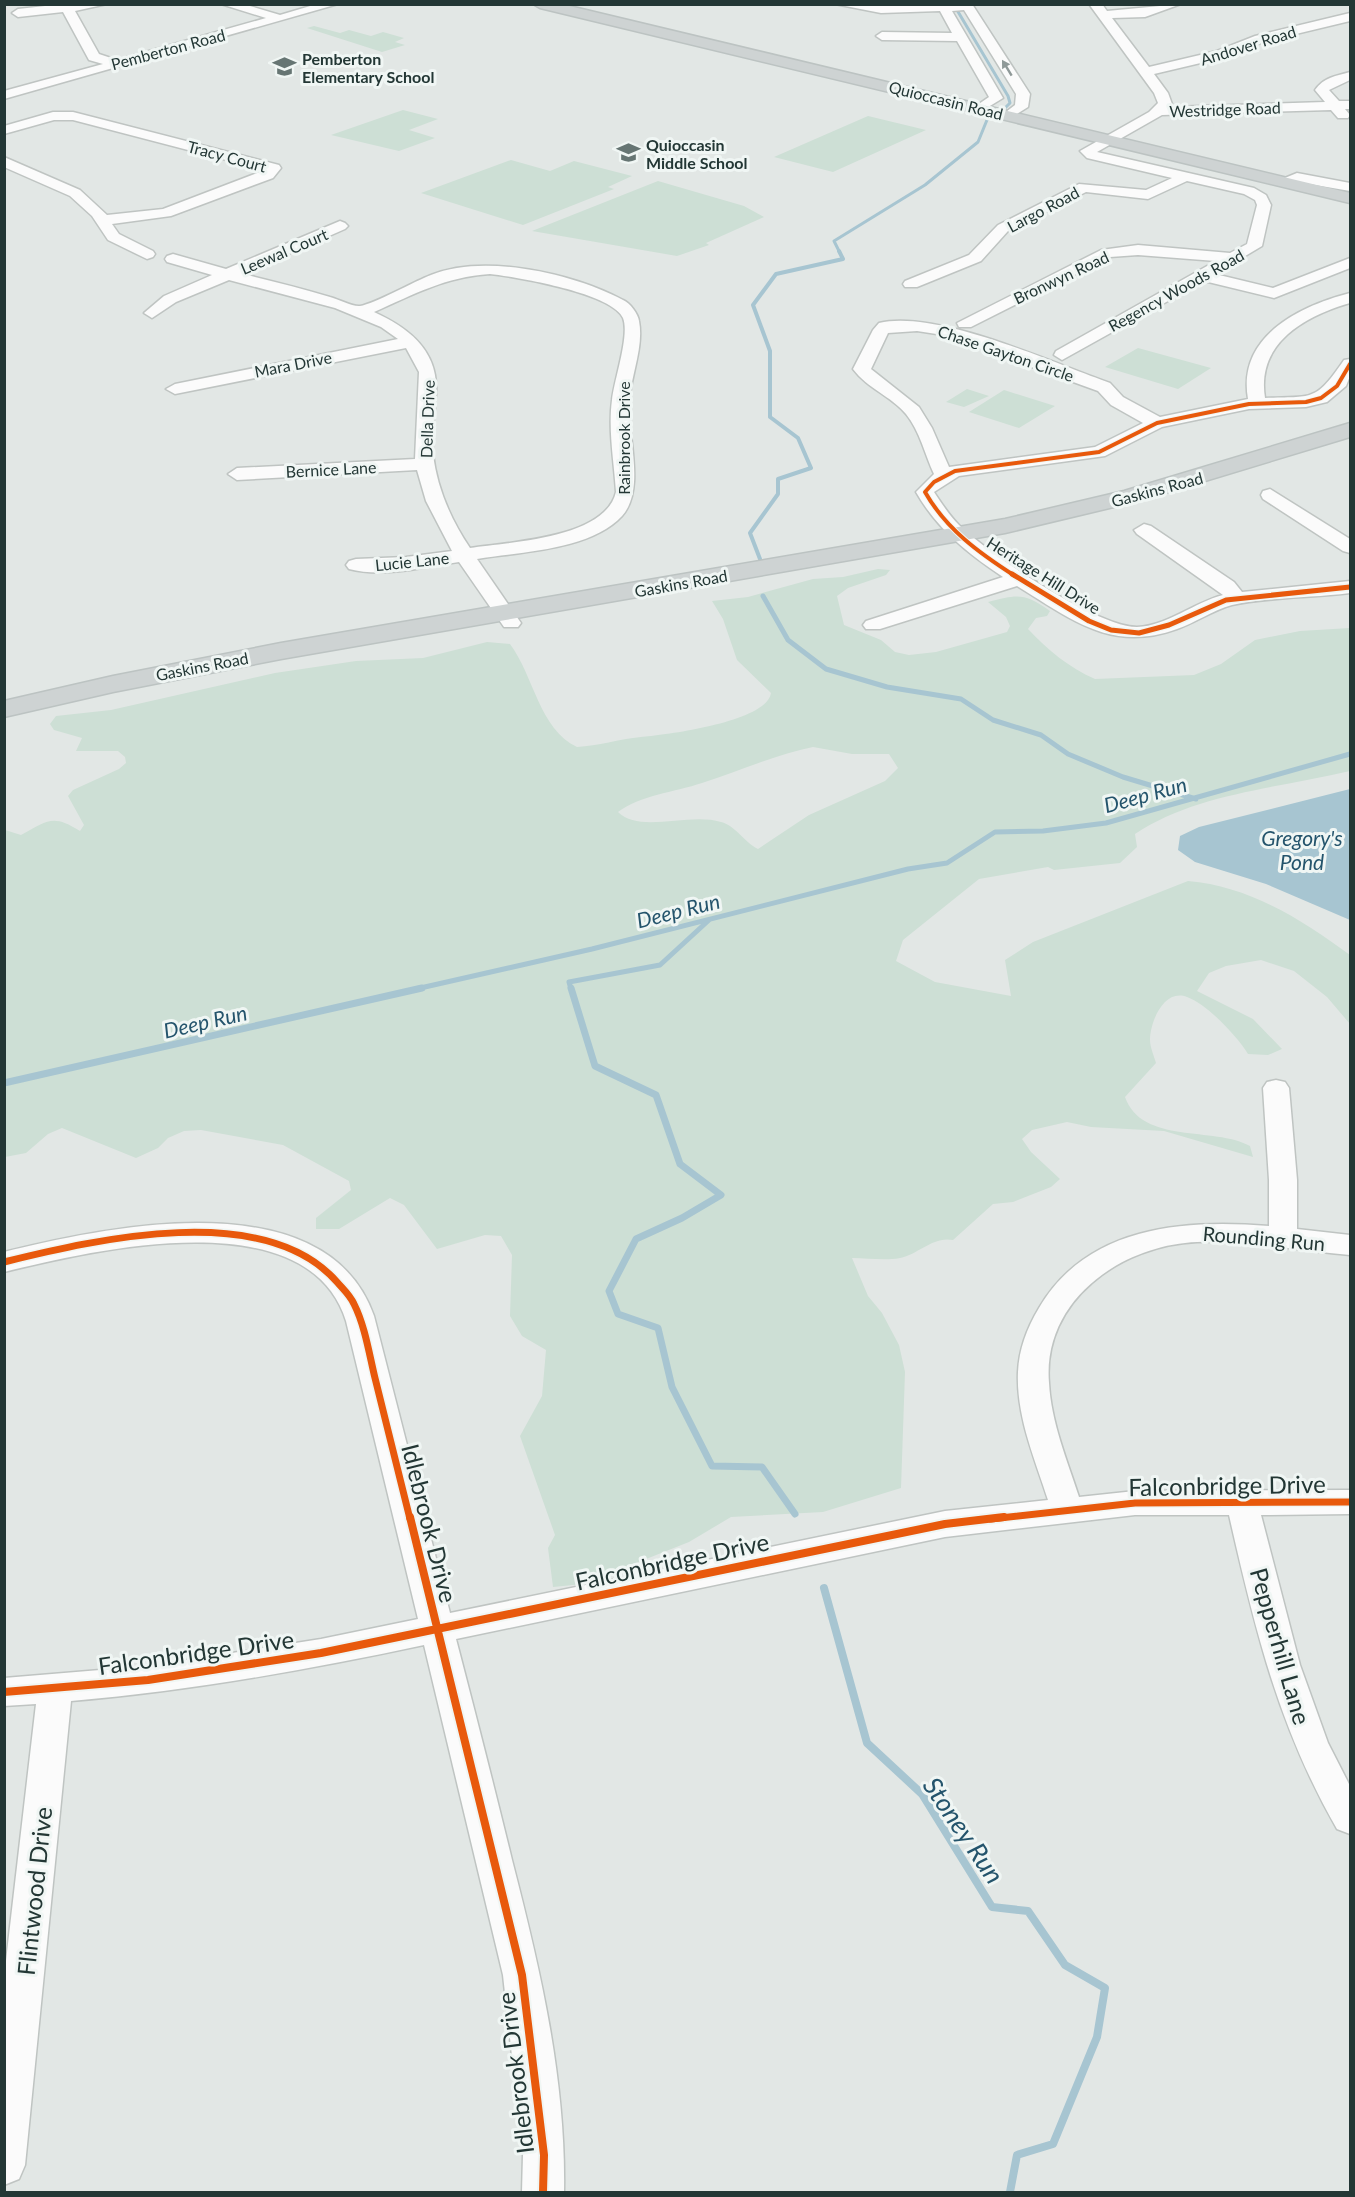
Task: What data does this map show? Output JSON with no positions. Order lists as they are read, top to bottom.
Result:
{
  "streets": {
    "main road": ["Quioccasin Road", "Gaskins Road"],
    "street": [
      "Andover Road",
      "Pemberton Road",
      "Westridge Road",
      "Tracy Court",
      "Largo Road",
      "Leewal Court",
      "Bronwyn Road",
      "Regency Woods Road",
      "Chase Gayton Circle",
      "Mara Drive",
      "Della Drive",
      "Rainbrook Drive",
      "Bernice Lane",
      "Lucie Lane",
      "Heritage Hill Drive",
      "Rounding Run",
      "Falconbridge Drive",
      "Idlebrook Drive",
      "Pepperhill Lane",
      "Flintwood Drive"
    ]
  },
  "crossings": [
    ["Quioccasin Road", "Westridge Road"],
    ["Quioccasin Road", "Regency Woods Road"],
    ["Westridge Road", "Regency Woods Road"],
    ["Largo Road", "Regency Woods Road"],
    ["Leewal Court", "Della Drive"],
    ["Bronwyn Road", "Regency Woods Road"],
    ["Chase Gayton Circle", "Heritage Hill Drive"],
    ["Mara Drive", "Della Drive"],
    ["Della Drive", "Rainbrook Drive"],
    ["Della Drive", "Bernice Lane"],
    ["Della Drive", "Gaskins Road"],
    ["Della Drive", "Lucie Lane"],
    ["Rainbrook Drive", "Lucie Lane"],
    ["Gaskins Road", "Heritage Hill Drive"],
    ["Rounding Run", "Falconbridge Drive"],
    ["Falconbridge Drive", "Idlebrook Drive"],
    ["Falconbridge Drive", "Pepperhill Lane"],
    ["Falconbridge Drive", "Flintwood Drive"]
  ],
  "water": ["Deep Run", "Gregory's Pond", "Stoney Run"],
  "places": {
    "school or university": ["Pemberton Elementary School", "Quioccasin Middle School"]
  }
}
